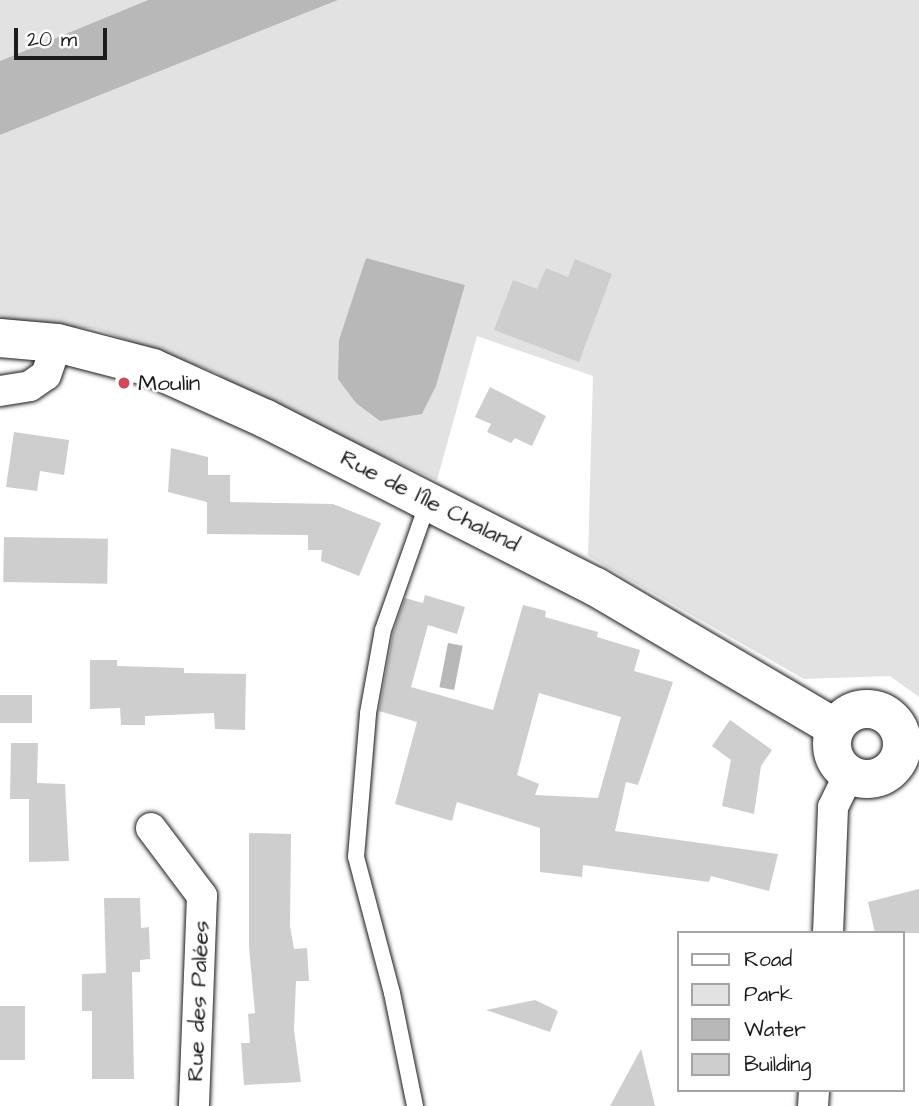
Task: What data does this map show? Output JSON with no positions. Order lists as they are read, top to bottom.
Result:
{
  "streets": {
    "street": ["Rue de l'Île Chaland", "Rue des Palées"]
  },
  "places": ["Moulin"],
  "legend": [
    "Road",
    "Park",
    "Water",
    "Building"
  ],
  "scale_bar": "20 m"
}
